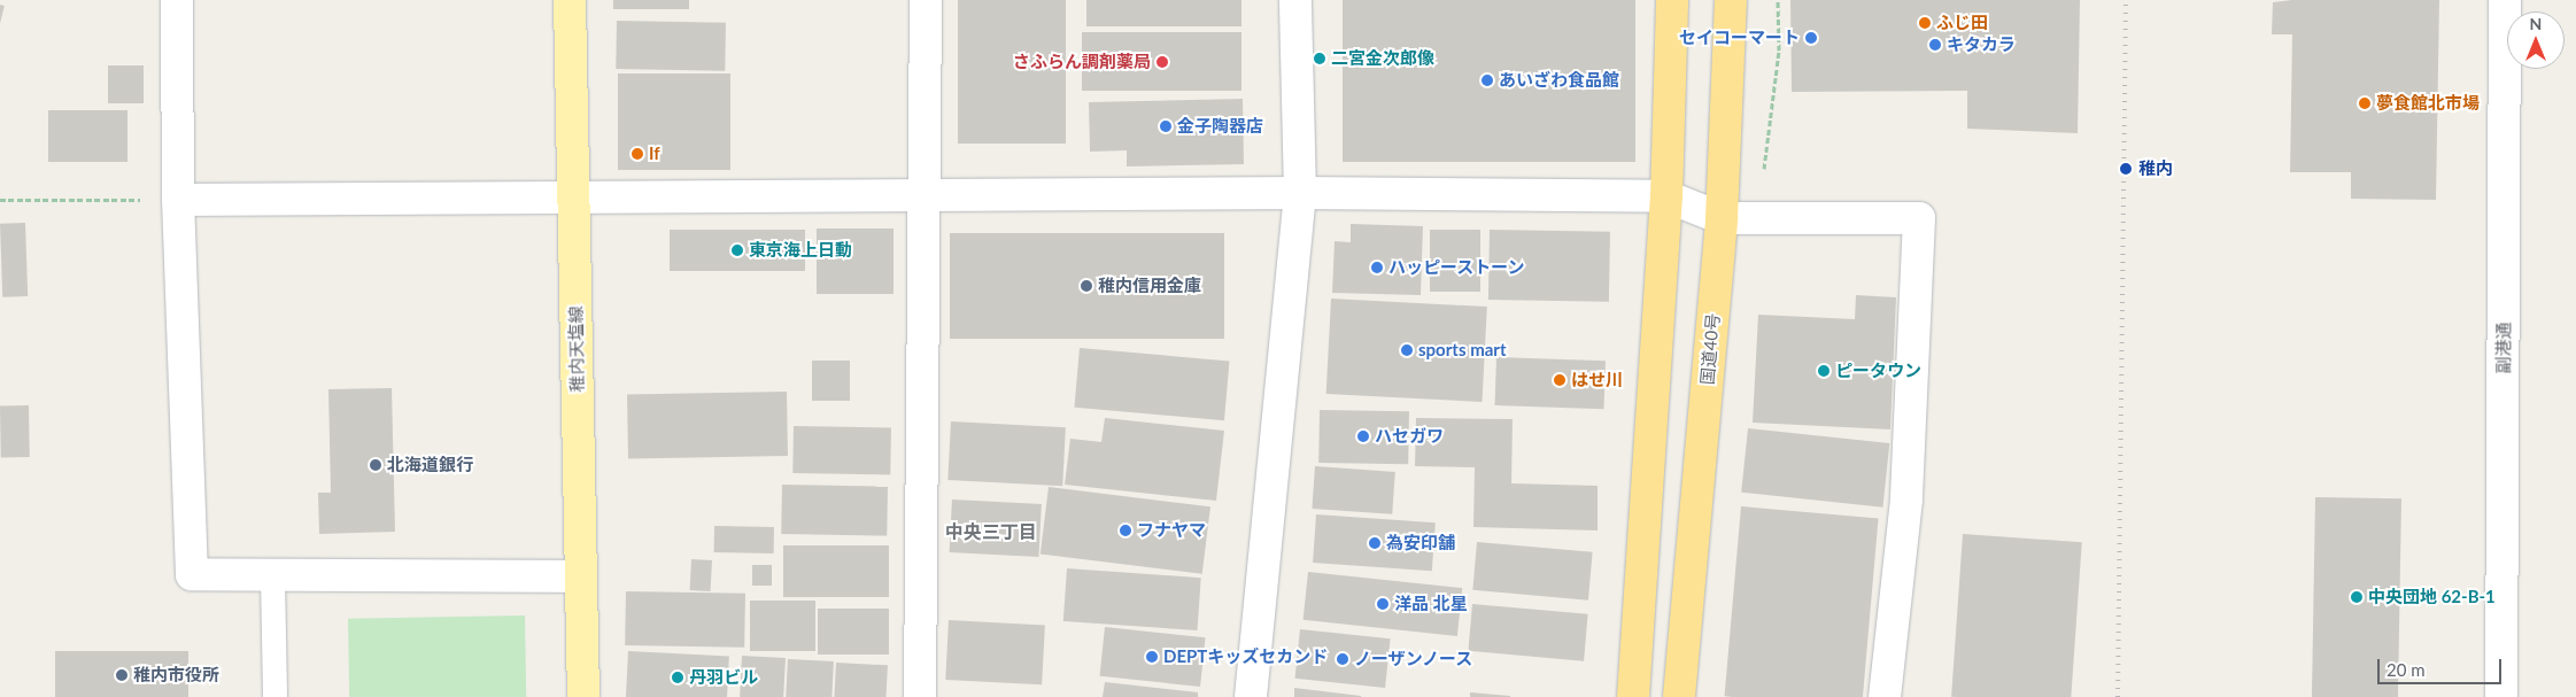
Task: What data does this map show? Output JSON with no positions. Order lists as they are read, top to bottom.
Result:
{
  "streets": {
    "highway": ["国道40号"],
    "main road": ["稚内天塩線"],
    "street": ["副港通"]
  },
  "districts": ["中央三丁目"],
  "places": [
    "ふじ田",
    "セイコーマート",
    "キタカラ",
    "二宮金次郎像",
    "さふらん調剤薬局",
    "あいざわ食品館",
    "夢食館北市場",
    "金子陶器店",
    "If",
    "稚内",
    "東京海上日動",
    "ハッピーストーン",
    "稚内信用金庫",
    "sports mart",
    "ピータウン",
    "はせ川",
    "ハセガワ",
    "北海道銀行",
    "フナヤマ",
    "為安印舗",
    "中央団地 62-B-1",
    "洋品 北星",
    "DEPTキッズセカンド",
    "ノーザンノース",
    "稚内市役所",
    "丹羽ビル"
  ],
  "scale_bar": "20 m",
  "north": "top"
}
